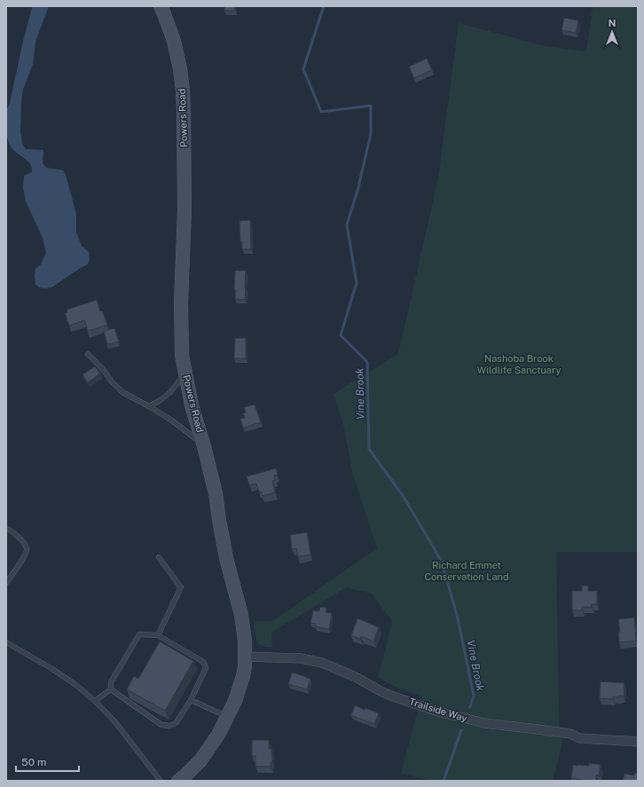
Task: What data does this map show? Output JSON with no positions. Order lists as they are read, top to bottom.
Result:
{
  "streets": {
    "main road": ["Powers Road"],
    "street": ["Trailside Way"]
  },
  "crossings": [
    ["Powers Road", "Trailside Way"]
  ],
  "water": ["Vine Brook"],
  "parks": ["Nashoba Brook Wildlife Sanctuary", "Richard Emmet Conservation Land"],
  "scale_bar": "50 m",
  "north": "top"
}
